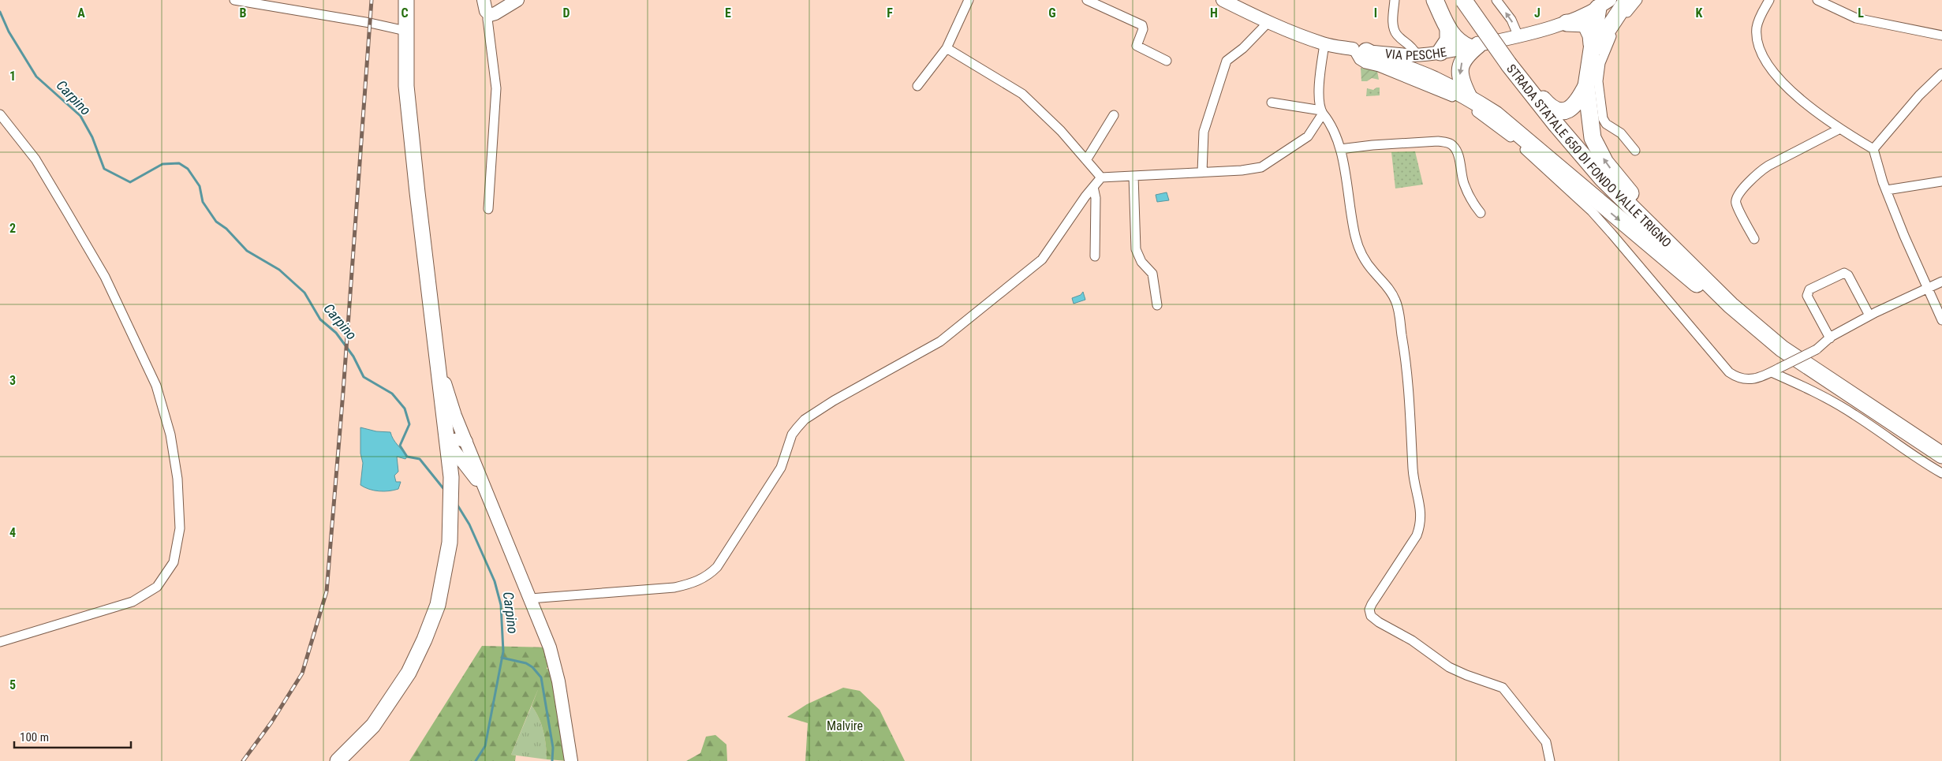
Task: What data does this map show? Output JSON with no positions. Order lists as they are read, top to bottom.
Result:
{
  "streets": {
    "highway": ["STRADA STATALE 650 DI FONDO VALLE TRIGNO"],
    "main road": ["VIA PESCHE"]
  },
  "water": ["Carpino"],
  "parks": ["Malvire"],
  "scale_bar": "100 m",
  "grid": {
    "columns": [
      "A",
      "B",
      "C",
      "D",
      "E",
      "F",
      "G",
      "H",
      "I",
      "J",
      "K",
      "L"
    ],
    "rows": [
      "1",
      "2",
      "3",
      "4",
      "5"
    ]
  }
}
